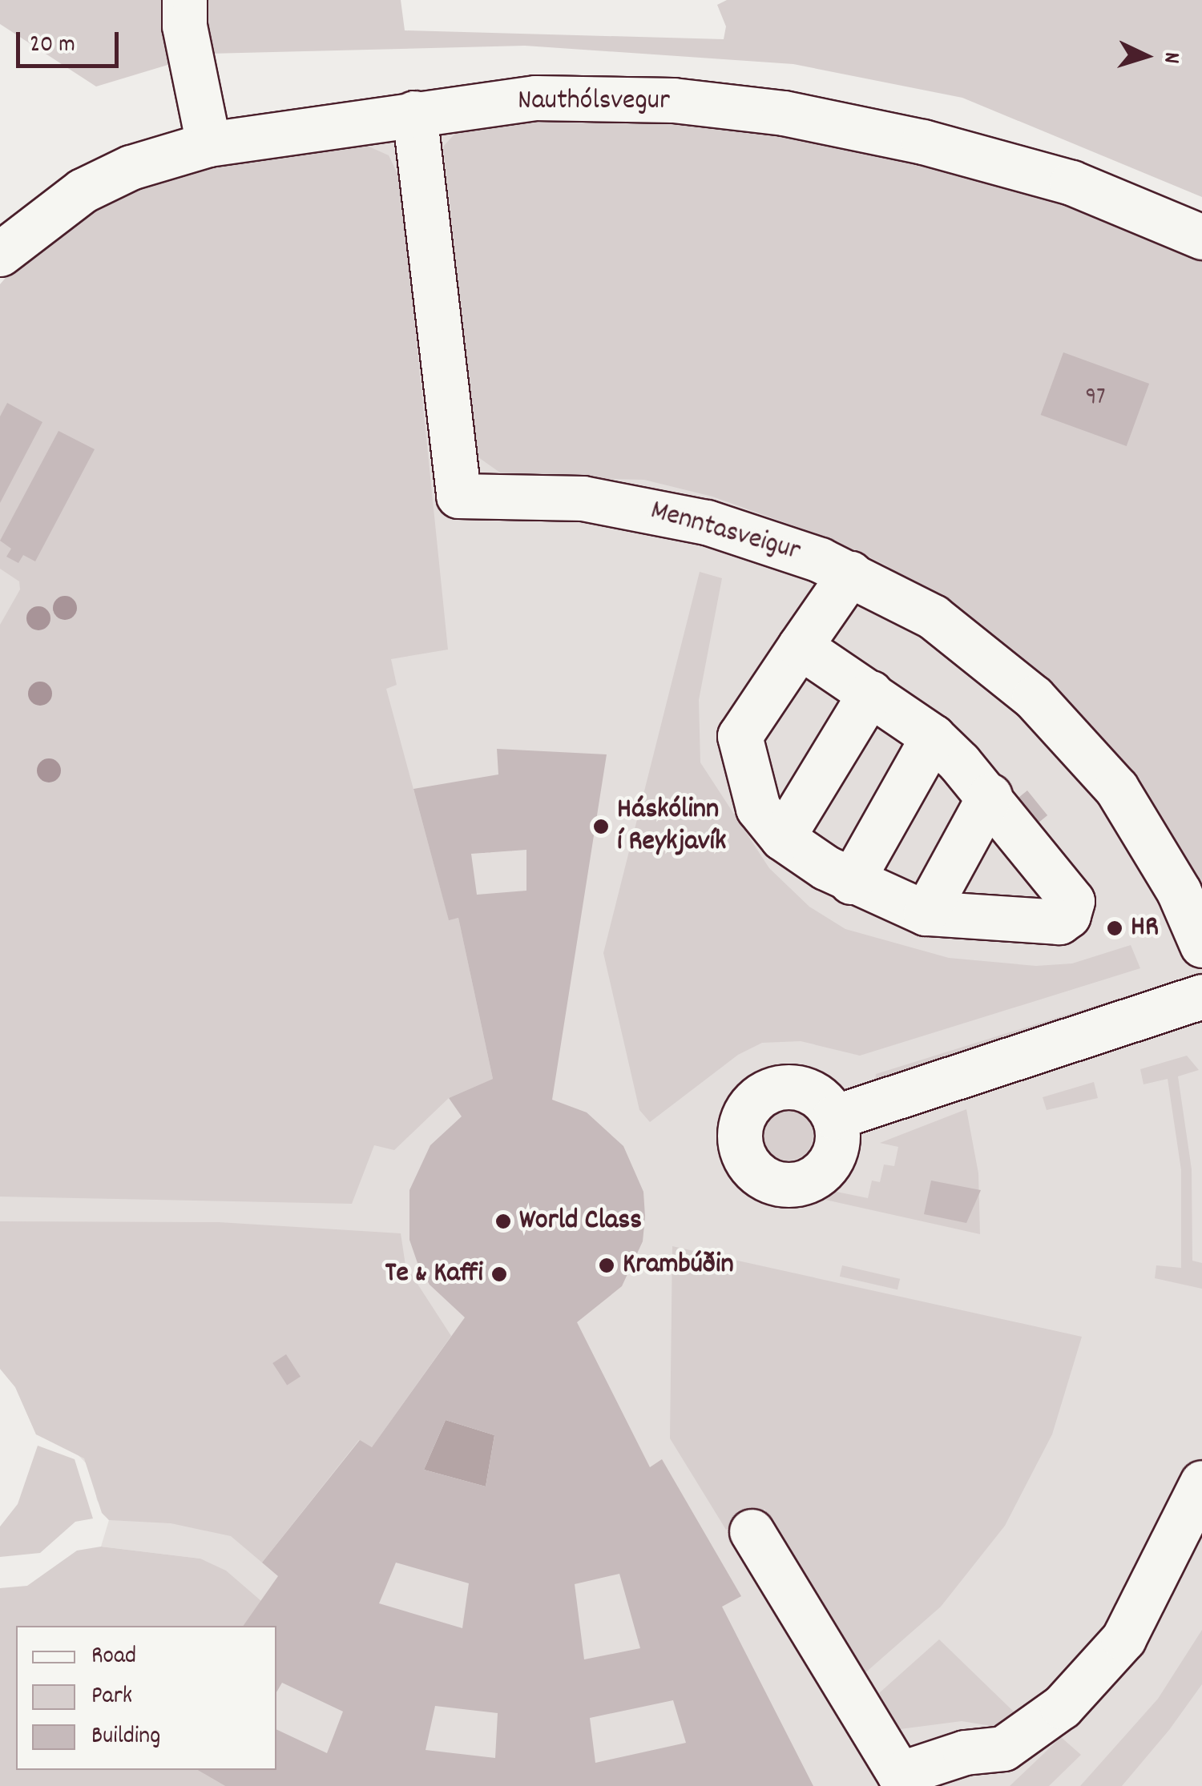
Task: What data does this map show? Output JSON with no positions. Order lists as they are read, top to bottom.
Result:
{
  "streets": {
    "street": ["Nauthólsvegur", "Menntasveigur"]
  },
  "crossings": [
    ["Nauthólsvegur", "Menntasveigur"]
  ],
  "places": [
    "Háskólinn í Reykjavík",
    "HR",
    "World Class",
    "Krambúðin",
    "Te & Kaffi"
  ],
  "house_numbers": ["97"],
  "legend": ["Road", "Park", "Building"],
  "scale_bar": "20 m",
  "north": "right"
}
